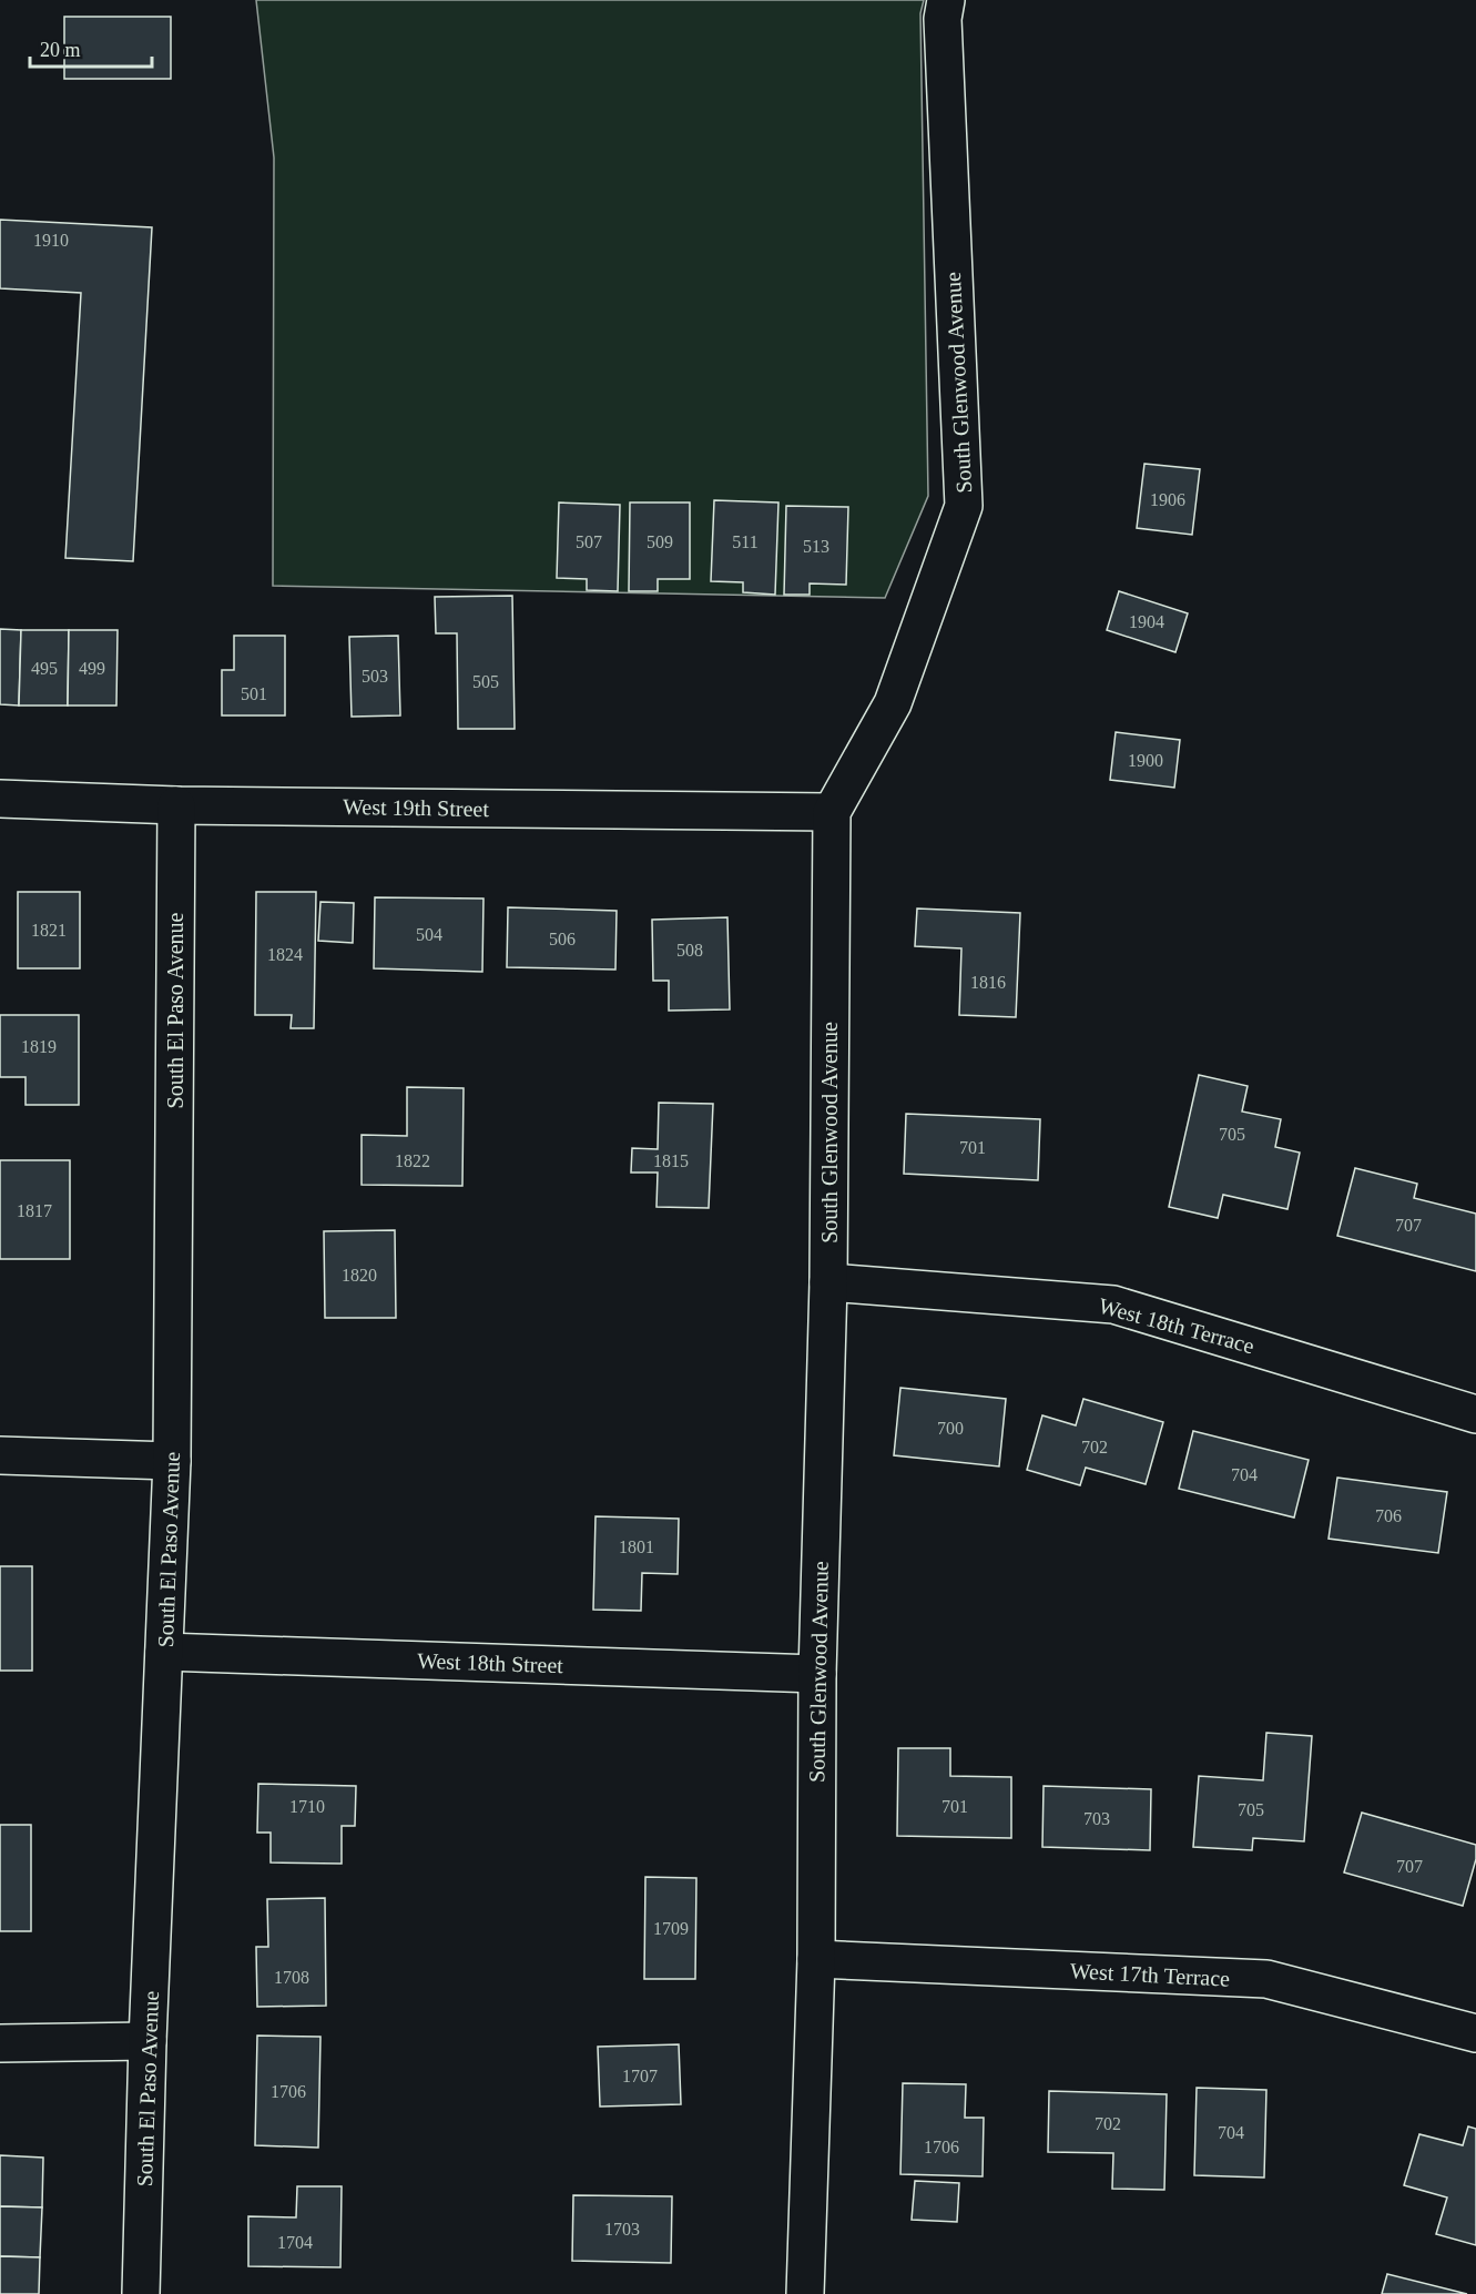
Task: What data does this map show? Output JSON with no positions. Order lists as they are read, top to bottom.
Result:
{
  "streets": {
    "street": [
      "South Glenwood Avenue",
      "West 19th Street",
      "South El Paso Avenue",
      "West 18th Terrace",
      "West 18th Street",
      "West 17th Terrace"
    ]
  },
  "crossings": [
    ["South Glenwood Avenue", "West 19th Street"],
    ["South Glenwood Avenue", "West 18th Terrace"],
    ["South Glenwood Avenue", "West 18th Street"],
    ["South Glenwood Avenue", "West 17th Terrace"],
    ["West 19th Street", "South El Paso Avenue"],
    ["South El Paso Avenue", "West 18th Street"]
  ],
  "house_numbers": [
    "1910",
    "1906",
    "507",
    "509",
    "511",
    "513",
    "1904",
    "495",
    "499",
    "503",
    "505",
    "501",
    "1900",
    "1821",
    "504",
    "506",
    "508",
    "1824",
    "1816",
    "1819",
    "705",
    "701",
    "1822",
    "1815",
    "1817",
    "707",
    "1820",
    "700",
    "702",
    "704",
    "706",
    "1801",
    "1710",
    "701",
    "705",
    "703",
    "707",
    "1709",
    "1708",
    "1707",
    "1706",
    "702",
    "704",
    "1706",
    "1703",
    "1704"
  ],
  "scale_bar": "20 m"
}
